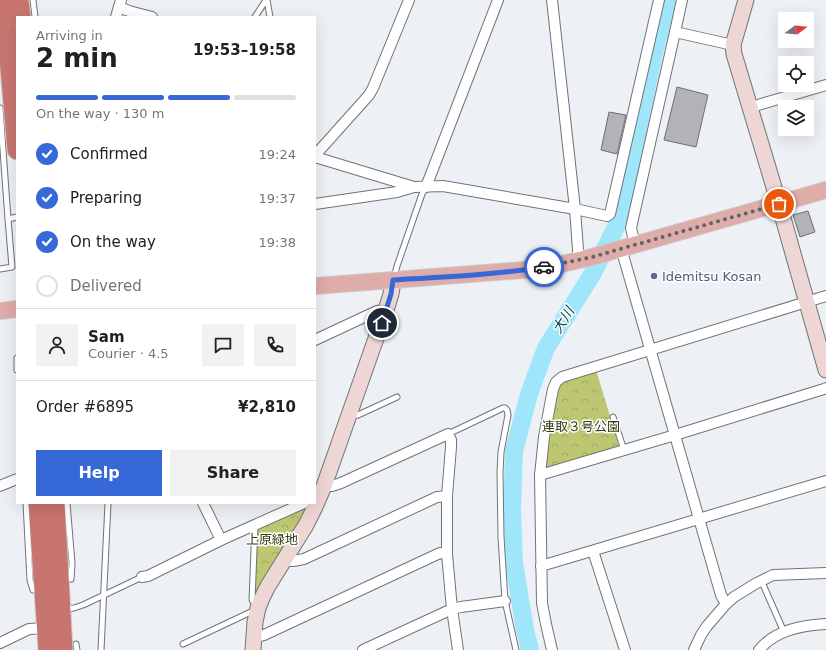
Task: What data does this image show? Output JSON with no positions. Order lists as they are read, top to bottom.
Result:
{
  "water": ["大川"],
  "parks": ["連取３号公園", "上原緑地"],
  "places": ["Idemitsu Kosan"],
  "north": "right",
  "page": {
    "heading": ["2 min", "Arriving in", "19:53–19:58"],
    "panel": [
      "Sam",
      "Courier · 4.5",
      "Order #6895",
      "¥2,810"
    ],
    "bar": "On the way · 130 m",
    "list": [
      ["Confirmed", "19:24"],
      ["Preparing", "19:37"],
      ["On the way", "19:38"],
      "Delivered"
    ],
    "buttons": ["Help", "Share"]
  }
}
